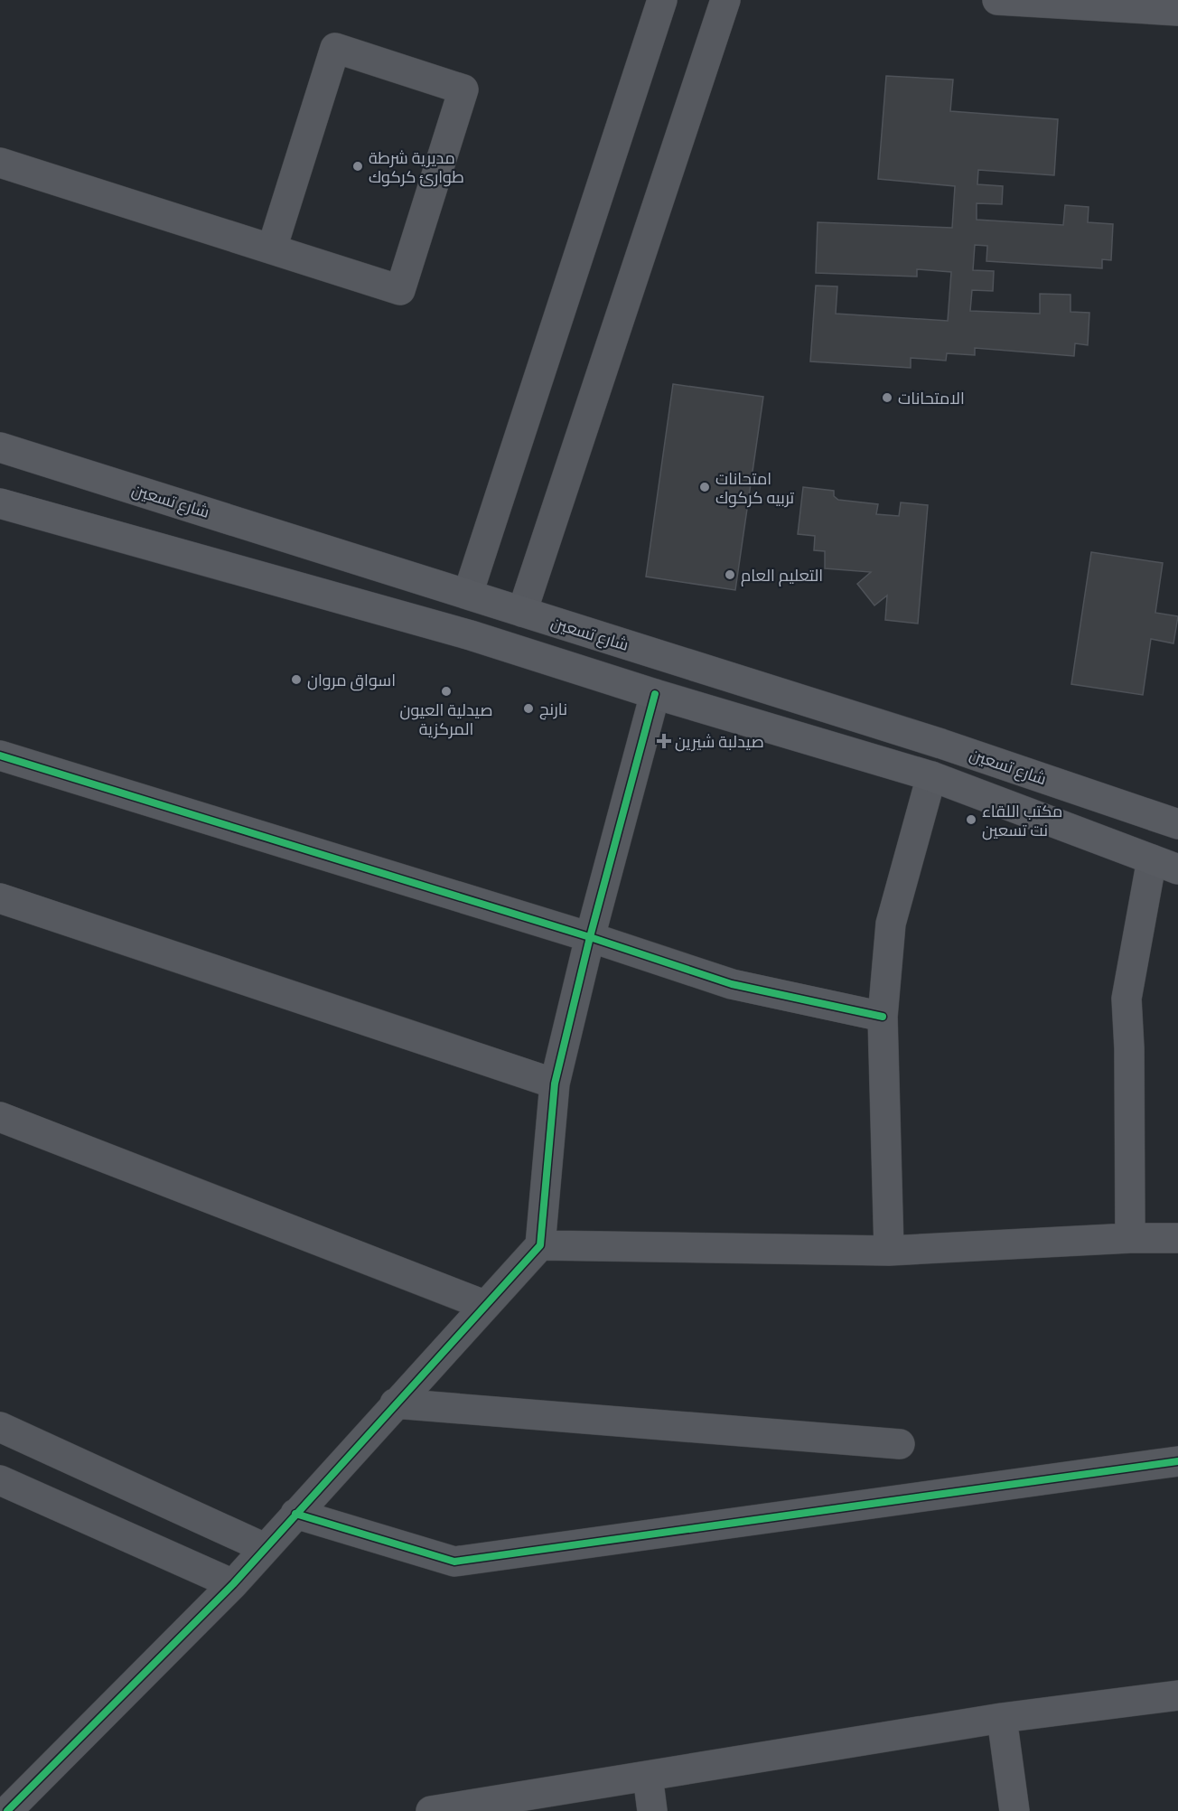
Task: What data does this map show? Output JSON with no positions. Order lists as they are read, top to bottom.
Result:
{
  "streets": {
    "main road": ["شارع تسعين"]
  },
  "places": {
    "other": [
      "مديرية شرطة طوارئ كركوك",
      "الامتحانات",
      "امتحانات تربيه كركوك",
      "التعليم العام",
      "اسواق مروان",
      "صيدلية العيون المركزية",
      "نارنج",
      "مكتب اللقاء نت تسعين"
    ],
    "health": ["صيدلبة شيرين"]
  }
}
